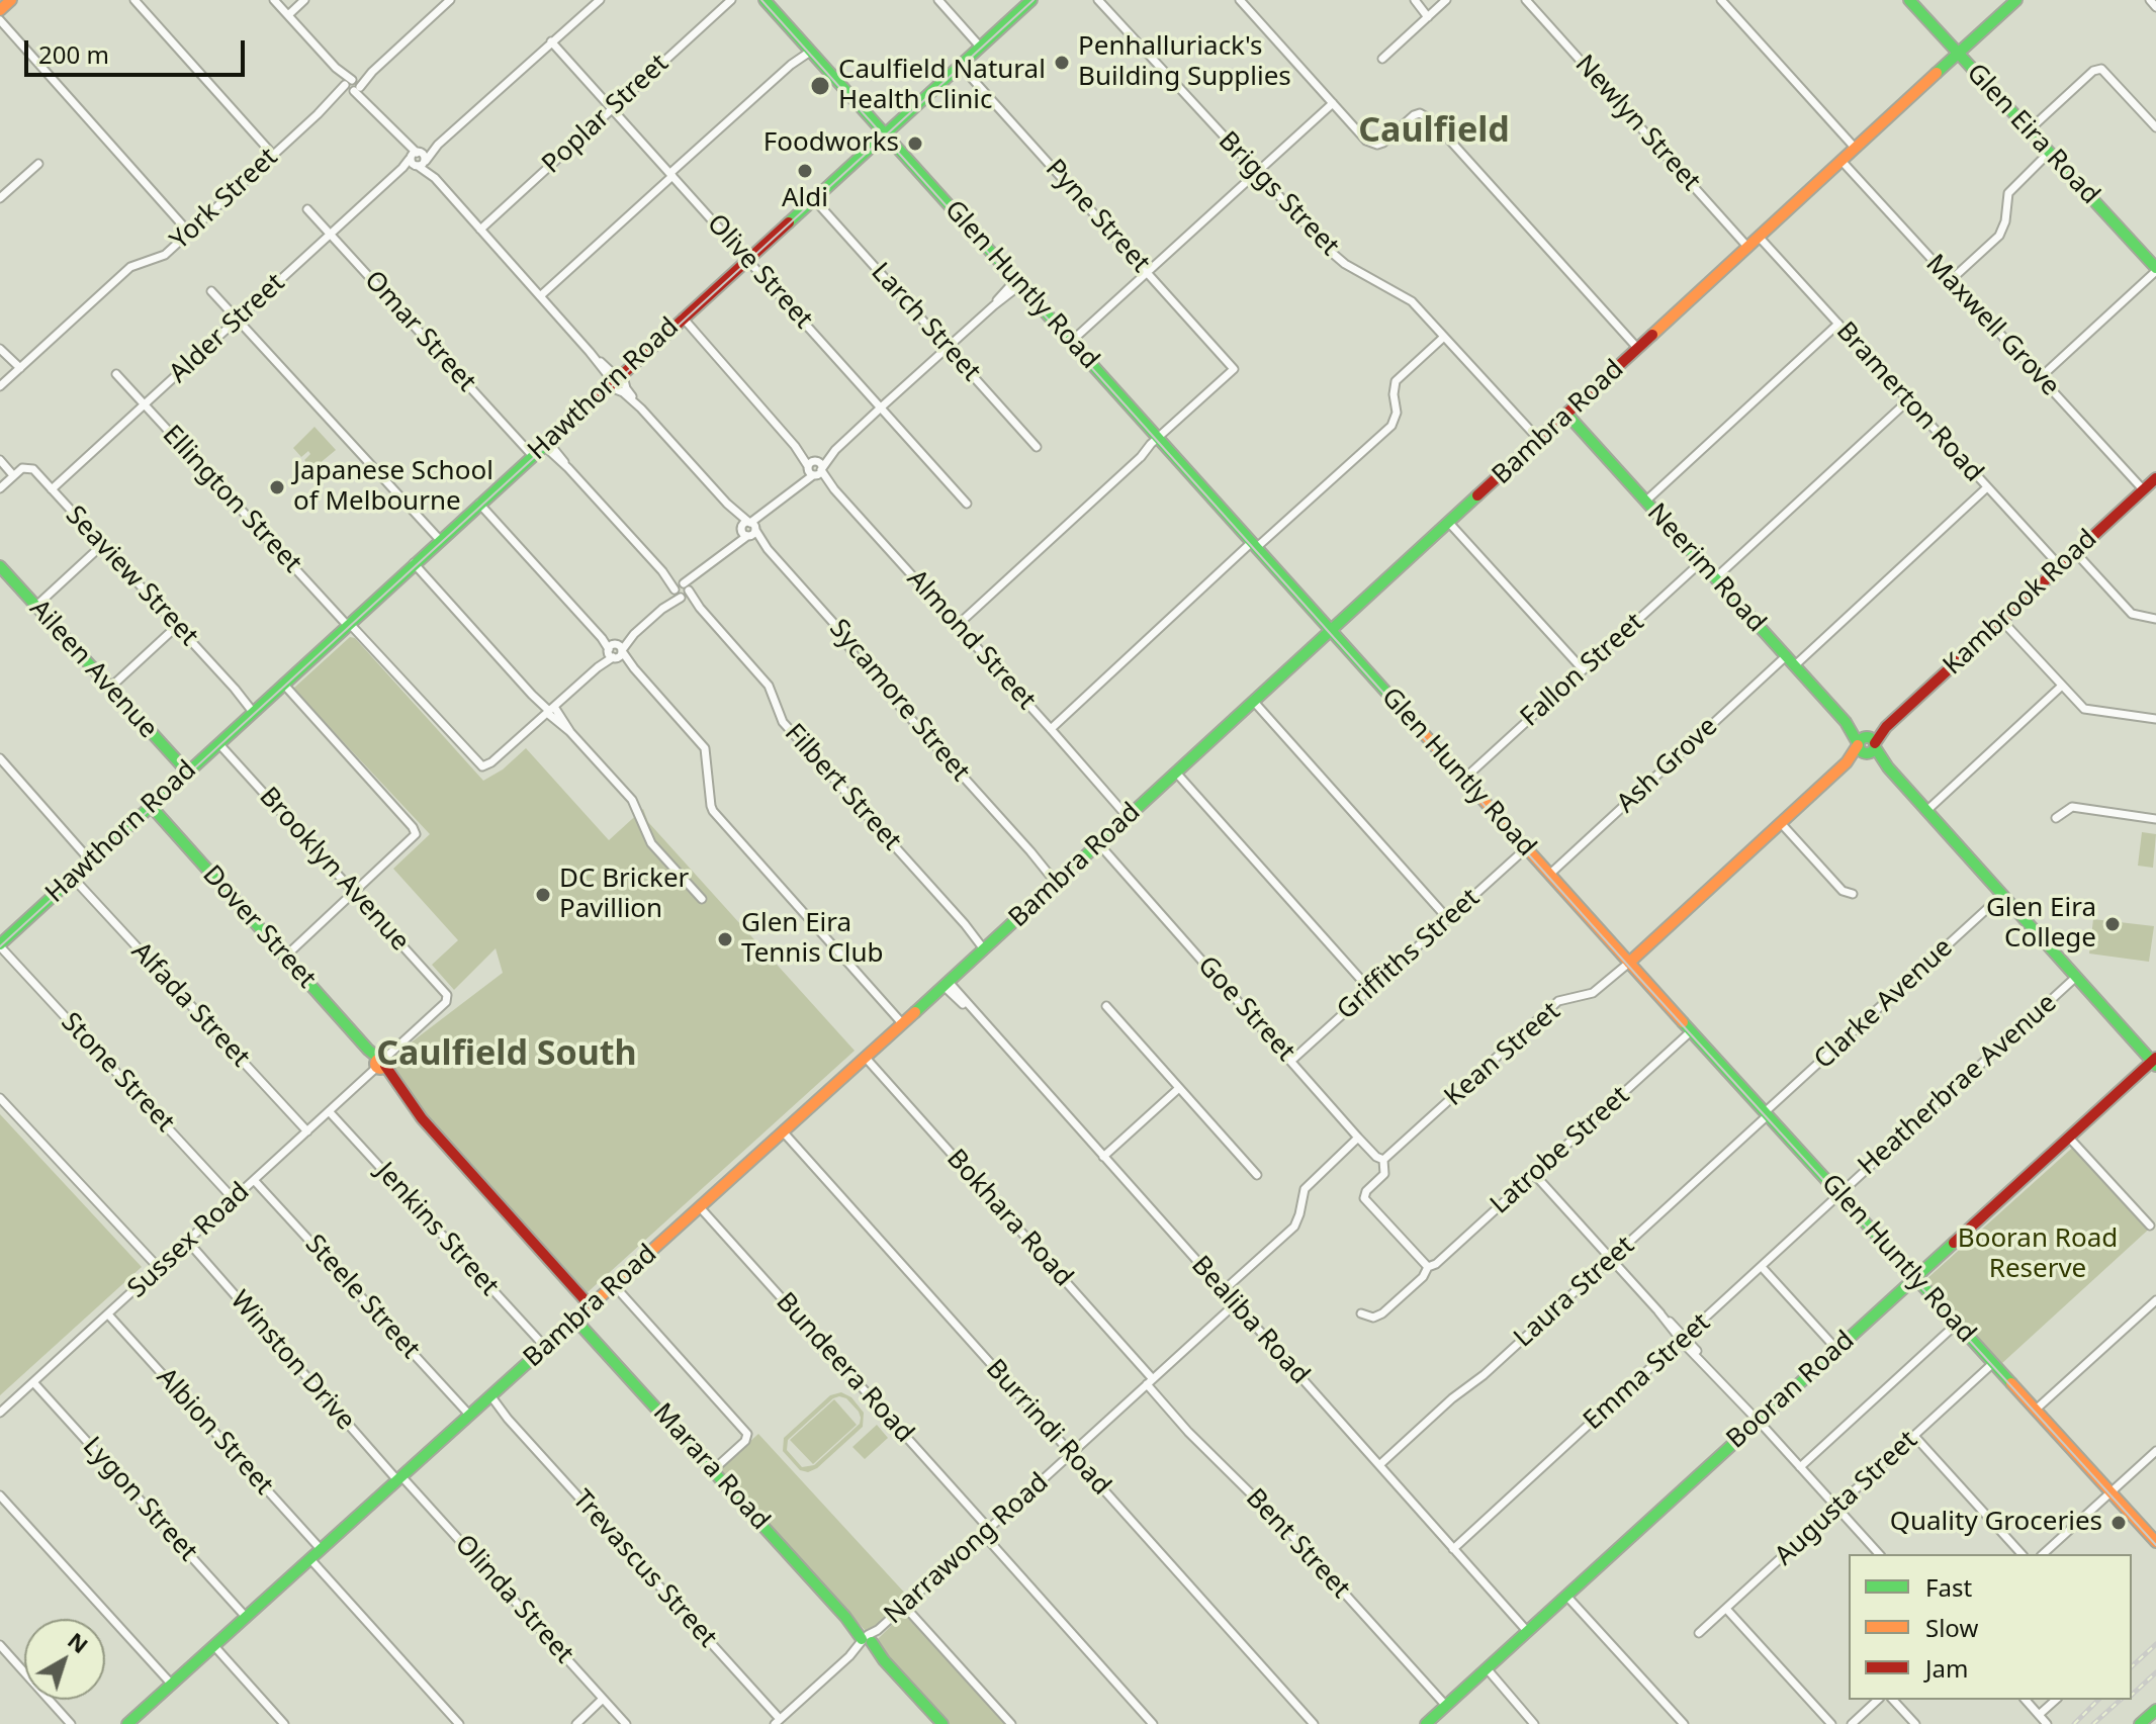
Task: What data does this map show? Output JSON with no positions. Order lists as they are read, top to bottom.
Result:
{
  "streets": {
    "street": [
      "Poplar Street",
      "Newlyn Street",
      "Glen Eira Road",
      "Briggs Street",
      "York Street",
      "Pyne Street",
      "Olive Street",
      "Glen Huntly Road",
      "Larch Street",
      "Maxwell Grove",
      "Alder Street",
      "Omar Street",
      "Hawthorn Road",
      "Bramerton Road",
      "Bambra Road",
      "Ellington Street",
      "Neerim Road",
      "Seaview Street",
      "Kambrook Road",
      "Almond Street",
      "Aileen Avenue",
      "Fallon Street",
      "Sycamore Street",
      "Ash Grove",
      "Filbert Street",
      "Brooklyn Avenue",
      "Dover Street",
      "Griffiths Street",
      "Clarke Avenue",
      "Alfada Street",
      "Goe Street",
      "Kean Street",
      "Stone Street",
      "Heatherbrae Avenue",
      "Latrobe Street",
      "Bokhara Road",
      "Jenkins Street",
      "Sussex Road",
      "Laura Street",
      "Steele Street",
      "Bealiba Road",
      "Winston Drive",
      "Bundeera Road",
      "Emma Street",
      "Booran Road",
      "Burrindi Road",
      "Albion Street",
      "Marara Road",
      "Augusta Street",
      "Lygon Street",
      "Bent Street",
      "Narrawong Road",
      "Trevascus Street",
      "Olinda Street"
    ]
  },
  "crossings": [
    ["Poplar Street", "Olive Street"],
    ["Poplar Street", "Sycamore Street"],
    ["Newlyn Street", "Bambra Road"],
    ["Glen Eira Road", "Bambra Road"],
    ["Briggs Street", "Bambra Road"],
    ["York Street", "Sycamore Street"],
    ["Pyne Street", "Glen Huntly Road"],
    ["Pyne Street", "Hawthorn Road"],
    ["Olive Street", "Alder Street"],
    ["Olive Street", "Hawthorn Road"],
    ["Glen Huntly Road", "Hawthorn Road"],
    ["Glen Huntly Road", "Bambra Road"],
    ["Glen Huntly Road", "Fallon Street"],
    ["Glen Huntly Road", "Ash Grove"],
    ["Glen Huntly Road", "Griffiths Street"],
    ["Glen Huntly Road", "Clarke Avenue"],
    ["Glen Huntly Road", "Kean Street"],
    ["Glen Huntly Road", "Heatherbrae Avenue"],
    ["Glen Huntly Road", "Latrobe Street"],
    ["Glen Huntly Road", "Laura Street"],
    ["Glen Huntly Road", "Emma Street"],
    ["Glen Huntly Road", "Booran Road"],
    ["Glen Huntly Road", "Augusta Street"],
    ["Larch Street", "Hawthorn Road"],
    ["Maxwell Grove", "Bambra Road"],
    ["Maxwell Grove", "Kambrook Road"],
    ["Alder Street", "Omar Street"],
    ["Alder Street", "Ellington Street"],
    ["Alder Street", "Seaview Street"],
    ["Alder Street", "Sycamore Street"],
    ["Omar Street", "Hawthorn Road"],
    ["Hawthorn Road", "Ellington Street"],
    ["Hawthorn Road", "Seaview Street"],
    ["Hawthorn Road", "Almond Street"],
    ["Hawthorn Road", "Aileen Avenue"],
    ["Hawthorn Road", "Sycamore Street"],
    ["Hawthorn Road", "Filbert Street"],
    ["Hawthorn Road", "Brooklyn Avenue"],
    ["Hawthorn Road", "Dover Street"],
    ["Hawthorn Road", "Alfada Street"],
    ["Hawthorn Road", "Stone Street"],
    ["Bramerton Road", "Bambra Road"],
    ["Bramerton Road", "Kambrook Road"],
    ["Bambra Road", "Neerim Road"],
    ["Bambra Road", "Almond Street"],
    ["Bambra Road", "Sycamore Street"],
    ["Bambra Road", "Filbert Street"],
    ["Bambra Road", "Dover Street"],
    ["Bambra Road", "Goe Street"],
    ["Bambra Road", "Bokhara Road"],
    ["Bambra Road", "Jenkins Street"],
    ["Bambra Road", "Steele Street"],
    ["Bambra Road", "Bealiba Road"],
    ["Bambra Road", "Winston Drive"],
    ["Bambra Road", "Bundeera Road"],
    ["Bambra Road", "Burrindi Road"],
    ["Bambra Road", "Albion Street"],
    ["Bambra Road", "Marara Road"],
    ["Bambra Road", "Lygon Street"],
    ["Bambra Road", "Trevascus Street"],
    ["Bambra Road", "Olinda Street"],
    ["Neerim Road", "Kambrook Road"],
    ["Neerim Road", "Fallon Street"],
    ["Neerim Road", "Ash Grove"],
    ["Neerim Road", "Clarke Avenue"],
    ["Neerim Road", "Heatherbrae Avenue"],
    ["Neerim Road", "Booran Road"],
    ["Brooklyn Avenue", "Sussex Road"],
    ["Dover Street", "Sussex Road"],
    ["Griffiths Street", "Goe Street"],
    ["Clarke Avenue", "Laura Street"],
    ["Alfada Street", "Sussex Road"],
    ["Goe Street", "Kean Street"],
    ["Stone Street", "Sussex Road"],
    ["Heatherbrae Avenue", "Emma Street"],
    ["Bokhara Road", "Bent Street"],
    ["Bokhara Road", "Narrawong Road"],
    ["Jenkins Street", "Sussex Road"],
    ["Sussex Road", "Steele Street"],
    ["Sussex Road", "Winston Drive"],
    ["Sussex Road", "Albion Street"],
    ["Sussex Road", "Lygon Street"],
    ["Laura Street", "Bealiba Road"],
    ["Bealiba Road", "Emma Street"],
    ["Bealiba Road", "Booran Road"],
    ["Bealiba Road", "Narrawong Road"],
    ["Winston Drive", "Olinda Street"],
    ["Bundeera Road", "Narrawong Road"],
    ["Booran Road", "Bent Street"],
    ["Burrindi Road", "Narrawong Road"],
    ["Marara Road", "Narrawong Road"],
    ["Bent Street", "Narrawong Road"],
    ["Narrawong Road", "Trevascus Street"]
  ],
  "districts": ["Caulfield", "Caulfield South"],
  "parks": ["Booran Road Reserve"],
  "places": [
    "Penhalluriack's Building Supplies",
    "Caulfield Natural Health Clinic",
    "Foodworks",
    "Aldi",
    "Japanese School of Melbourne",
    "DC Bricker Pavillion",
    "Glen Eira College",
    "Glen Eira Tennis Club",
    "Quality Groceries"
  ],
  "legend": ["Fast", "Slow", "Jam"],
  "scale_bar": "200 m",
  "north": "top right"
}
